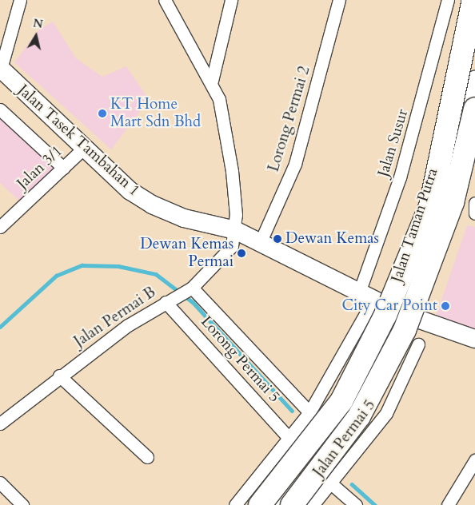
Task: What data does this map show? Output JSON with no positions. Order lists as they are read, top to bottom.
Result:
{
  "streets": {
    "street": [
      "Lorong Permai 2",
      "Jalan Tasek Tambahan 1",
      "Jalan Susur",
      "Jalan 3/1",
      "Jalan Taman Putra",
      "Jalan Permai B",
      "Lorong Permai 5",
      "Jalan Permai 5"
    ]
  },
  "crossings": [
    ["Lorong Permai 2", "Jalan Tasek Tambahan 1"],
    ["Jalan Tasek Tambahan 1", "Jalan Susur"],
    ["Jalan Tasek Tambahan 1", "Jalan 3/1"],
    ["Jalan Tasek Tambahan 1", "Jalan Taman Putra"],
    ["Jalan Tasek Tambahan 1", "Jalan Permai B"],
    ["Jalan Susur", "Jalan Taman Putra"],
    ["Jalan Susur", "Lorong Permai 5"],
    ["Jalan Permai B", "Lorong Permai 5"]
  ],
  "places": [
    "KT Home Mart Sdn Bhd",
    "Dewan Kemas",
    "Dewan Kemas Permai",
    "City Car Point"
  ],
  "north": "top"
}
